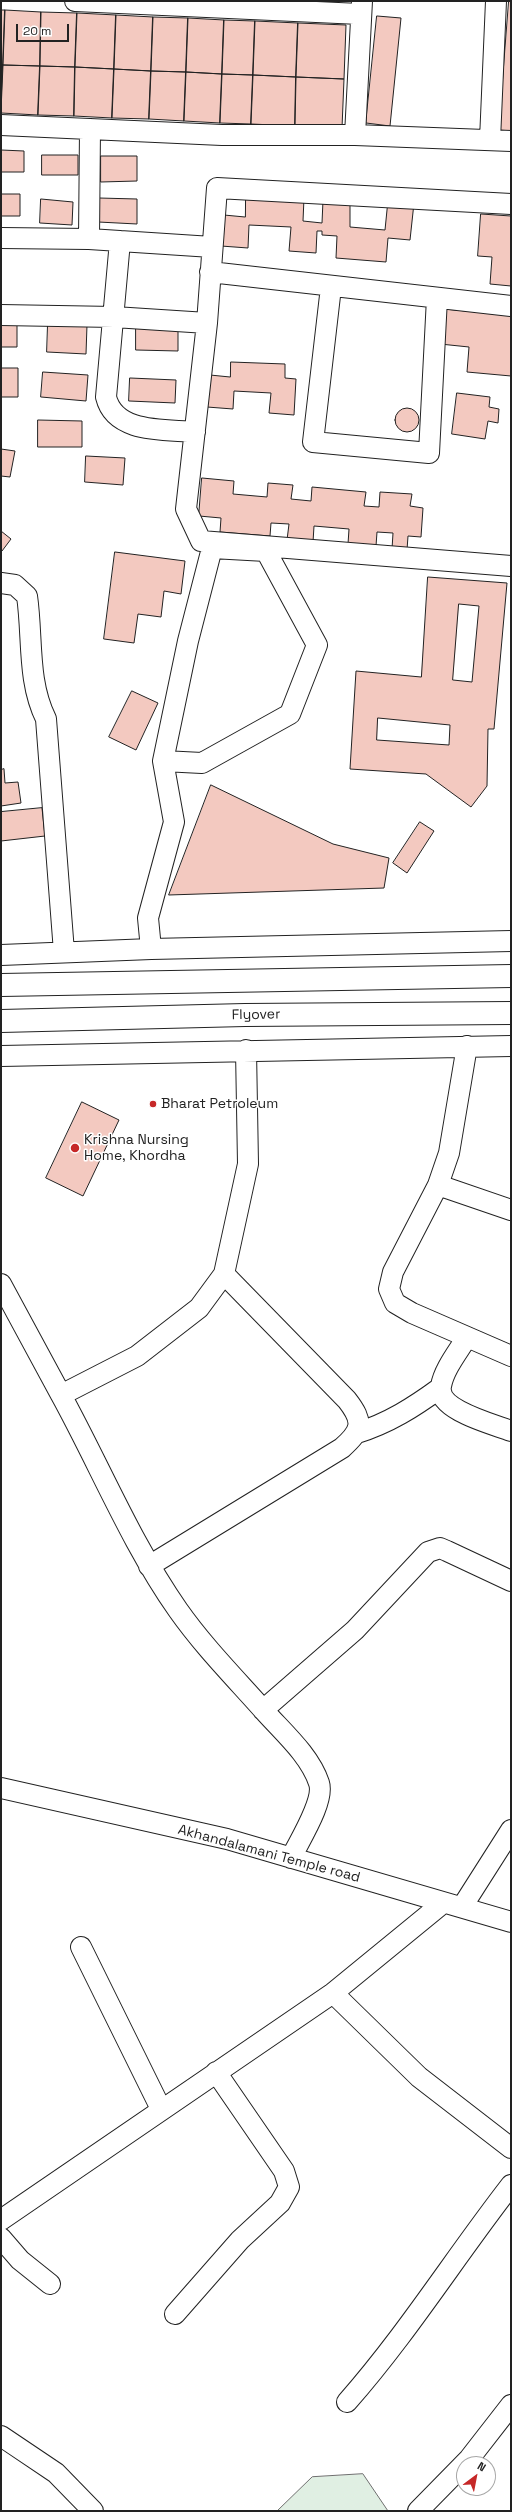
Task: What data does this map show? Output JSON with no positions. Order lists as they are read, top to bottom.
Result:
{
  "streets": {
    "highway": ["Flyover"],
    "street": ["Akhandalamani Temple road"]
  },
  "places": ["Bharat Petroleum", "Krishna Nursing Home, Khordha"],
  "scale_bar": "20 m",
  "north": "top right"
}
